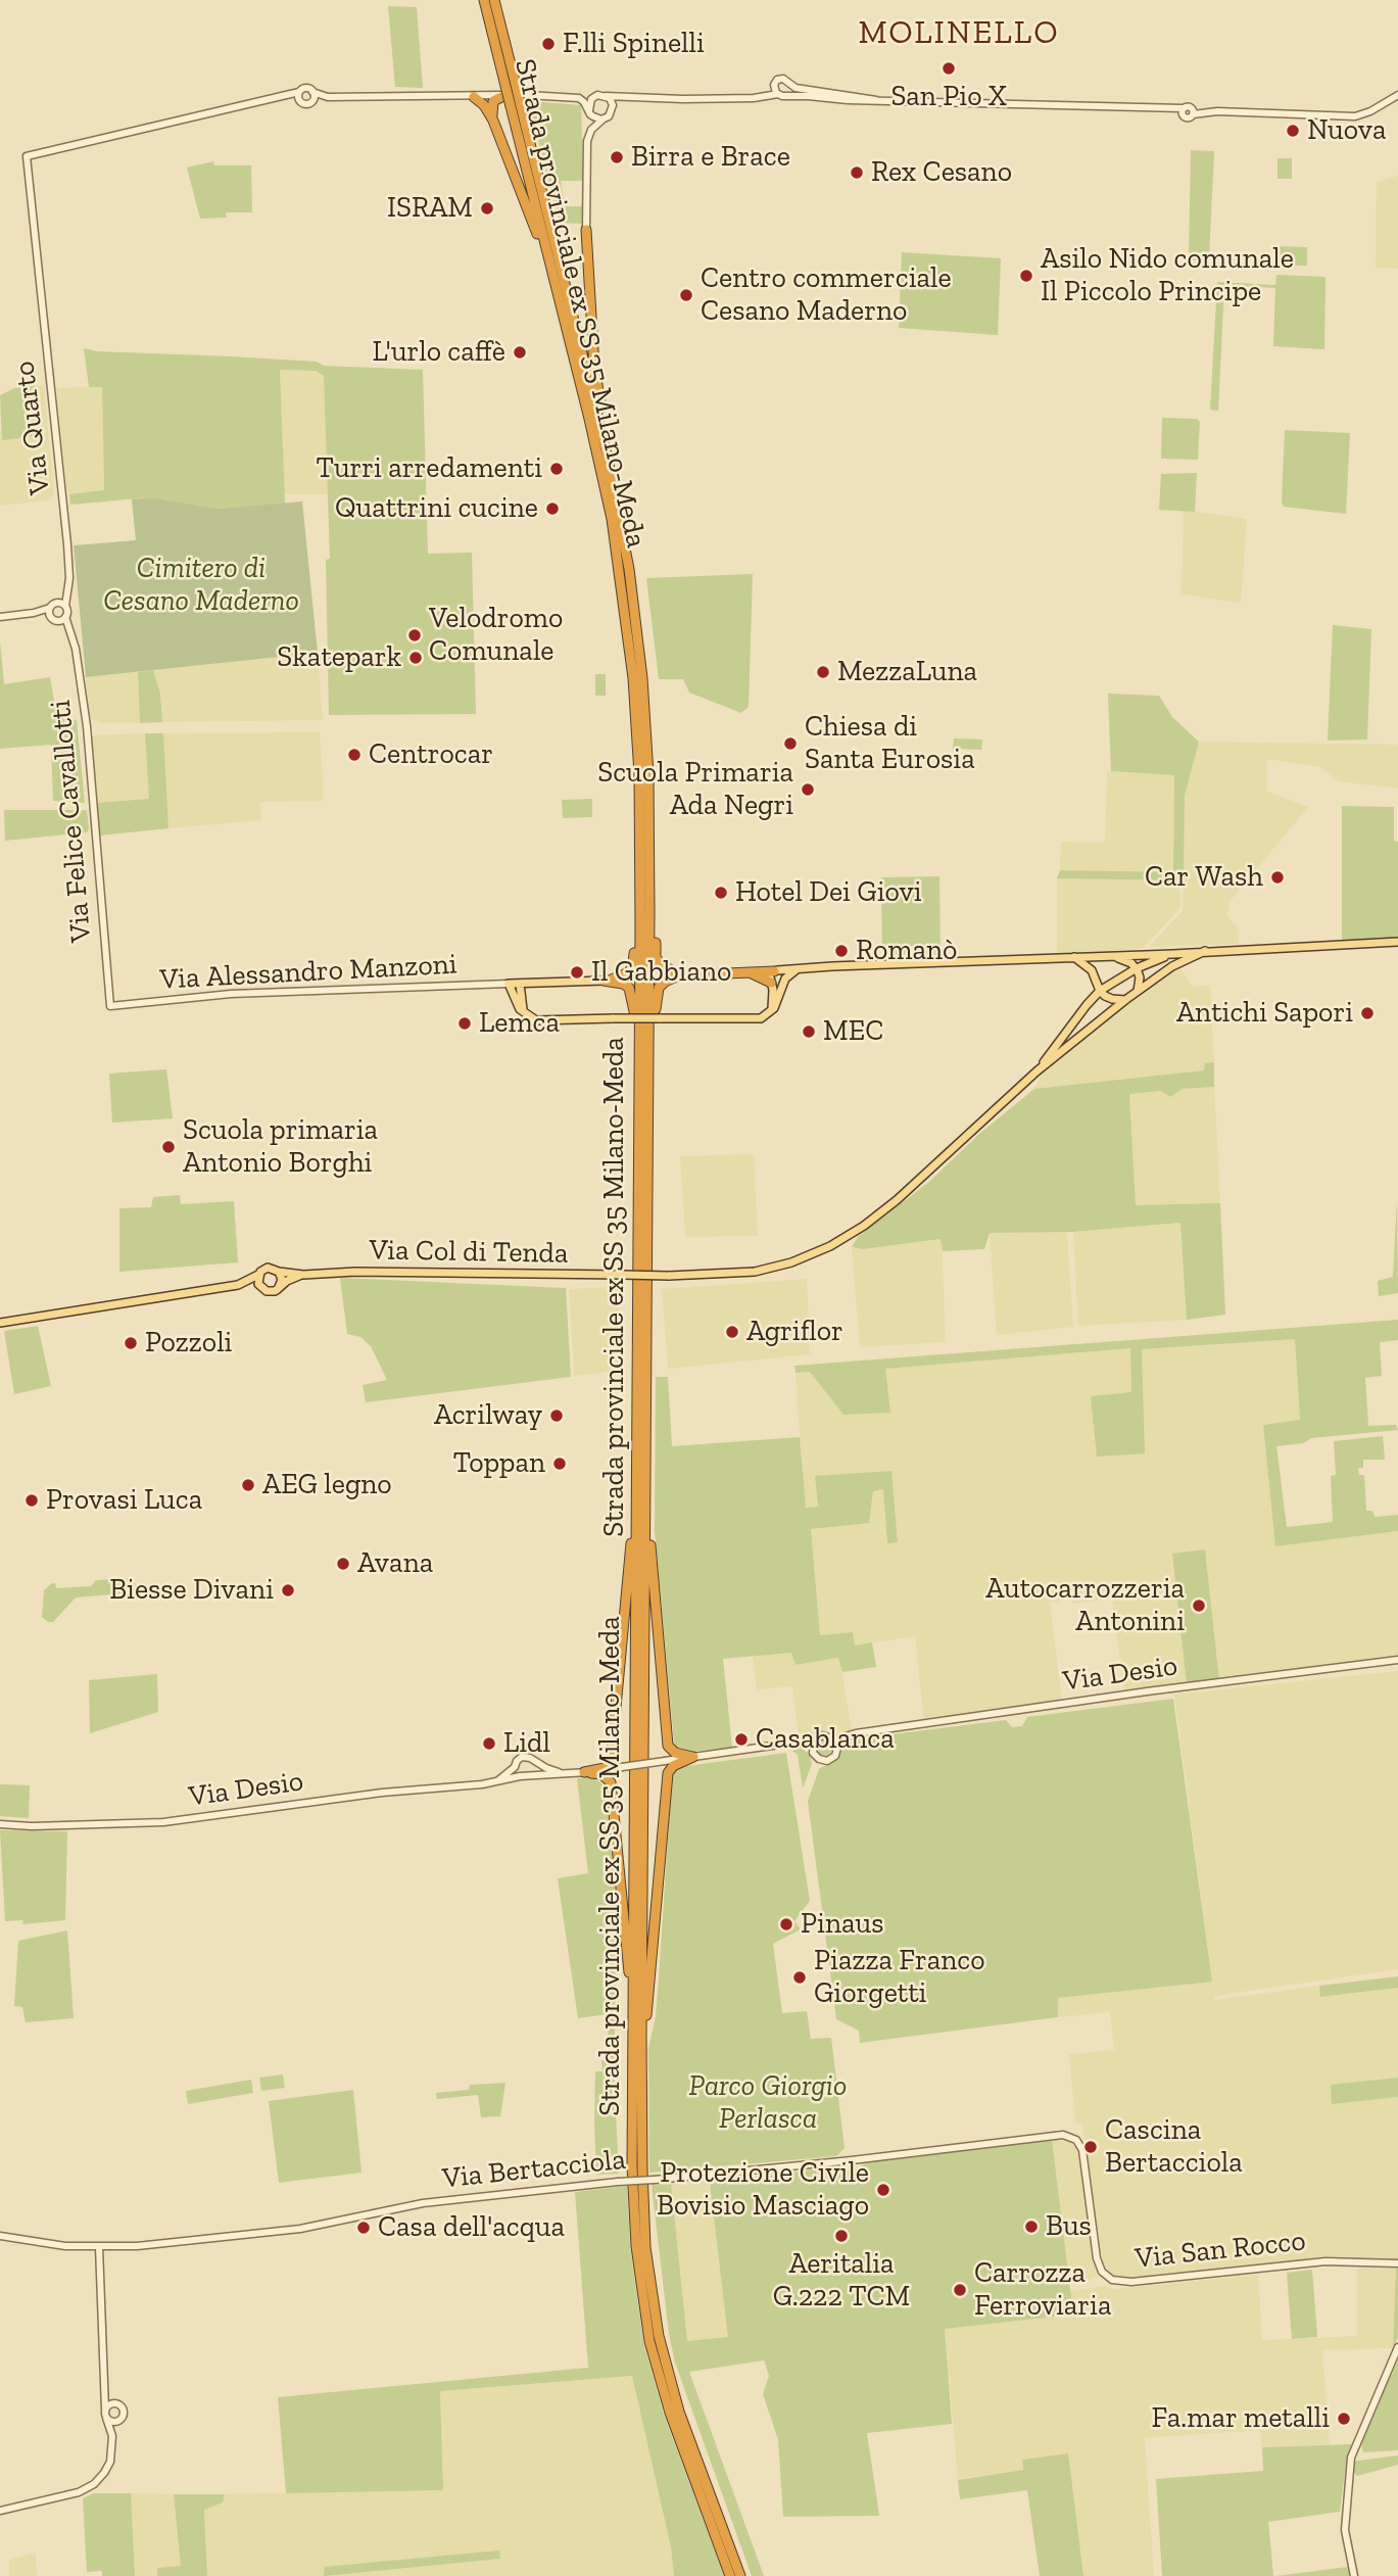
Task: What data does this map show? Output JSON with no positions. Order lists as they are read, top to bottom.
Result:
{
  "streets": {
    "highway": ["Strada provinciale ex SS 35 Milano-Meda"],
    "main road": ["Via Alessandro Manzoni", "Via Col di Tenda"],
    "street": [
      "Via Quarto",
      "Via Felice Cavallotti",
      "Via Desio",
      "Via Bertacciola",
      "Via San Rocco"
    ]
  },
  "crossings": [
    ["Via Quarto", "Via Felice Cavallotti"],
    ["Via Felice Cavallotti", "Via Alessandro Manzoni"],
    ["Via Bertacciola", "Via San Rocco"]
  ],
  "districts": ["MOLINELLO"],
  "parks": ["Cimitero di Cesano Maderno", "Parco Giorgio Perlasca"],
  "places": [
    "F.lli Spinelli",
    "San Pio X",
    "Nuova",
    "Birra e Brace",
    "Rex Cesano",
    "ISRAM",
    "Asilo Nido comunale Il Piccolo Principe",
    "Centro commerciale Cesano Maderno",
    "L'urlo caffè",
    "Turri arredamenti",
    "Quattrini cucine",
    "Velodromo Comunale",
    "Skatepark",
    "MezzaLuna",
    "Chiesa di Santa Eurosia",
    "Centrocar",
    "Scuola Primaria Ada Negri",
    "Car Wash",
    "Hotel Dei Giovi",
    "Romanò",
    "Il Gabbiano",
    "Antichi Sapori",
    "Lemca",
    "MEC",
    "Scuola primaria Antonio Borghi",
    "Agriflor",
    "Pozzoli",
    "Acrilway",
    "Toppan",
    "AEG legno",
    "Provasi Luca",
    "Avana",
    "Biesse Divani",
    "Autocarrozzeria Antonini",
    "Casablanca",
    "Lidl",
    "Pinaus",
    "Piazza Franco Giorgetti",
    "Cascina Bertacciola",
    "Protezione Civile Bovisio Masciago",
    "Bus",
    "Casa dell'acqua",
    "Aeritalia G.222 TCM",
    "Carrozza Ferroviaria",
    "Fa.mar metalli"
  ]
}
